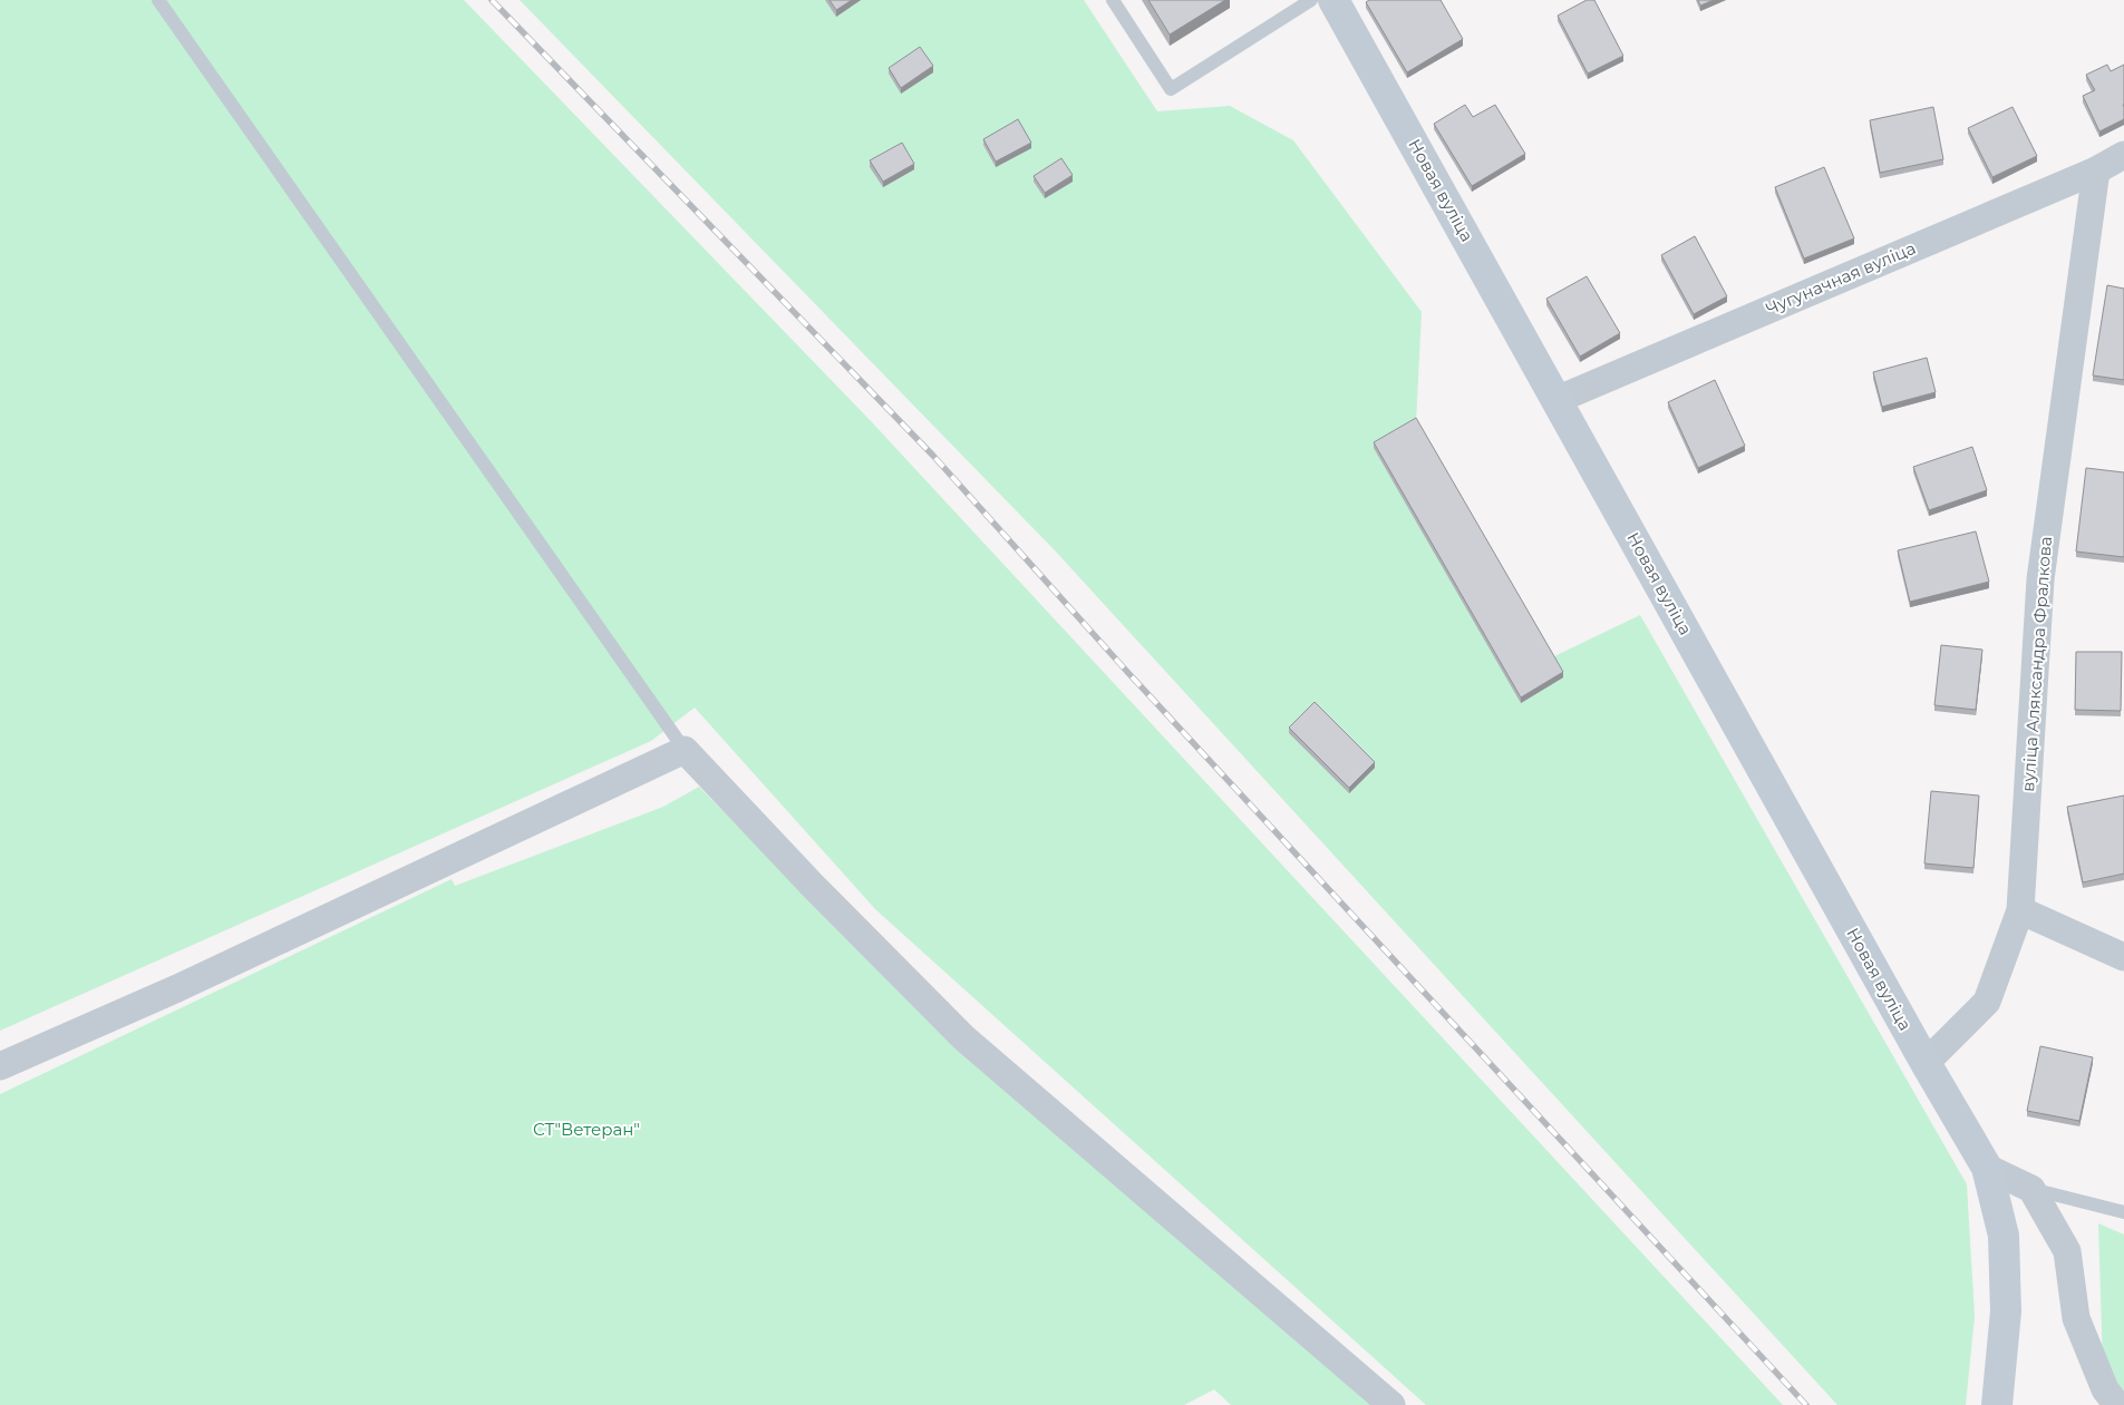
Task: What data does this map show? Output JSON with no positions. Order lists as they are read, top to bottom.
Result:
{
  "streets": {
    "street": ["Новая вуліца", "Чугуначная вуліца", "вуліца Аляксандра Фралкова"]
  },
  "crossings": [
    ["Новая вуліца", "Чугуначная вуліца"],
    ["Новая вуліца", "вуліца Аляксандра Фралкова"],
    ["Чугуначная вуліца", "вуліца Аляксандра Фралкова"]
  ],
  "parks": ["СТ\"Ветеран\""]
}
